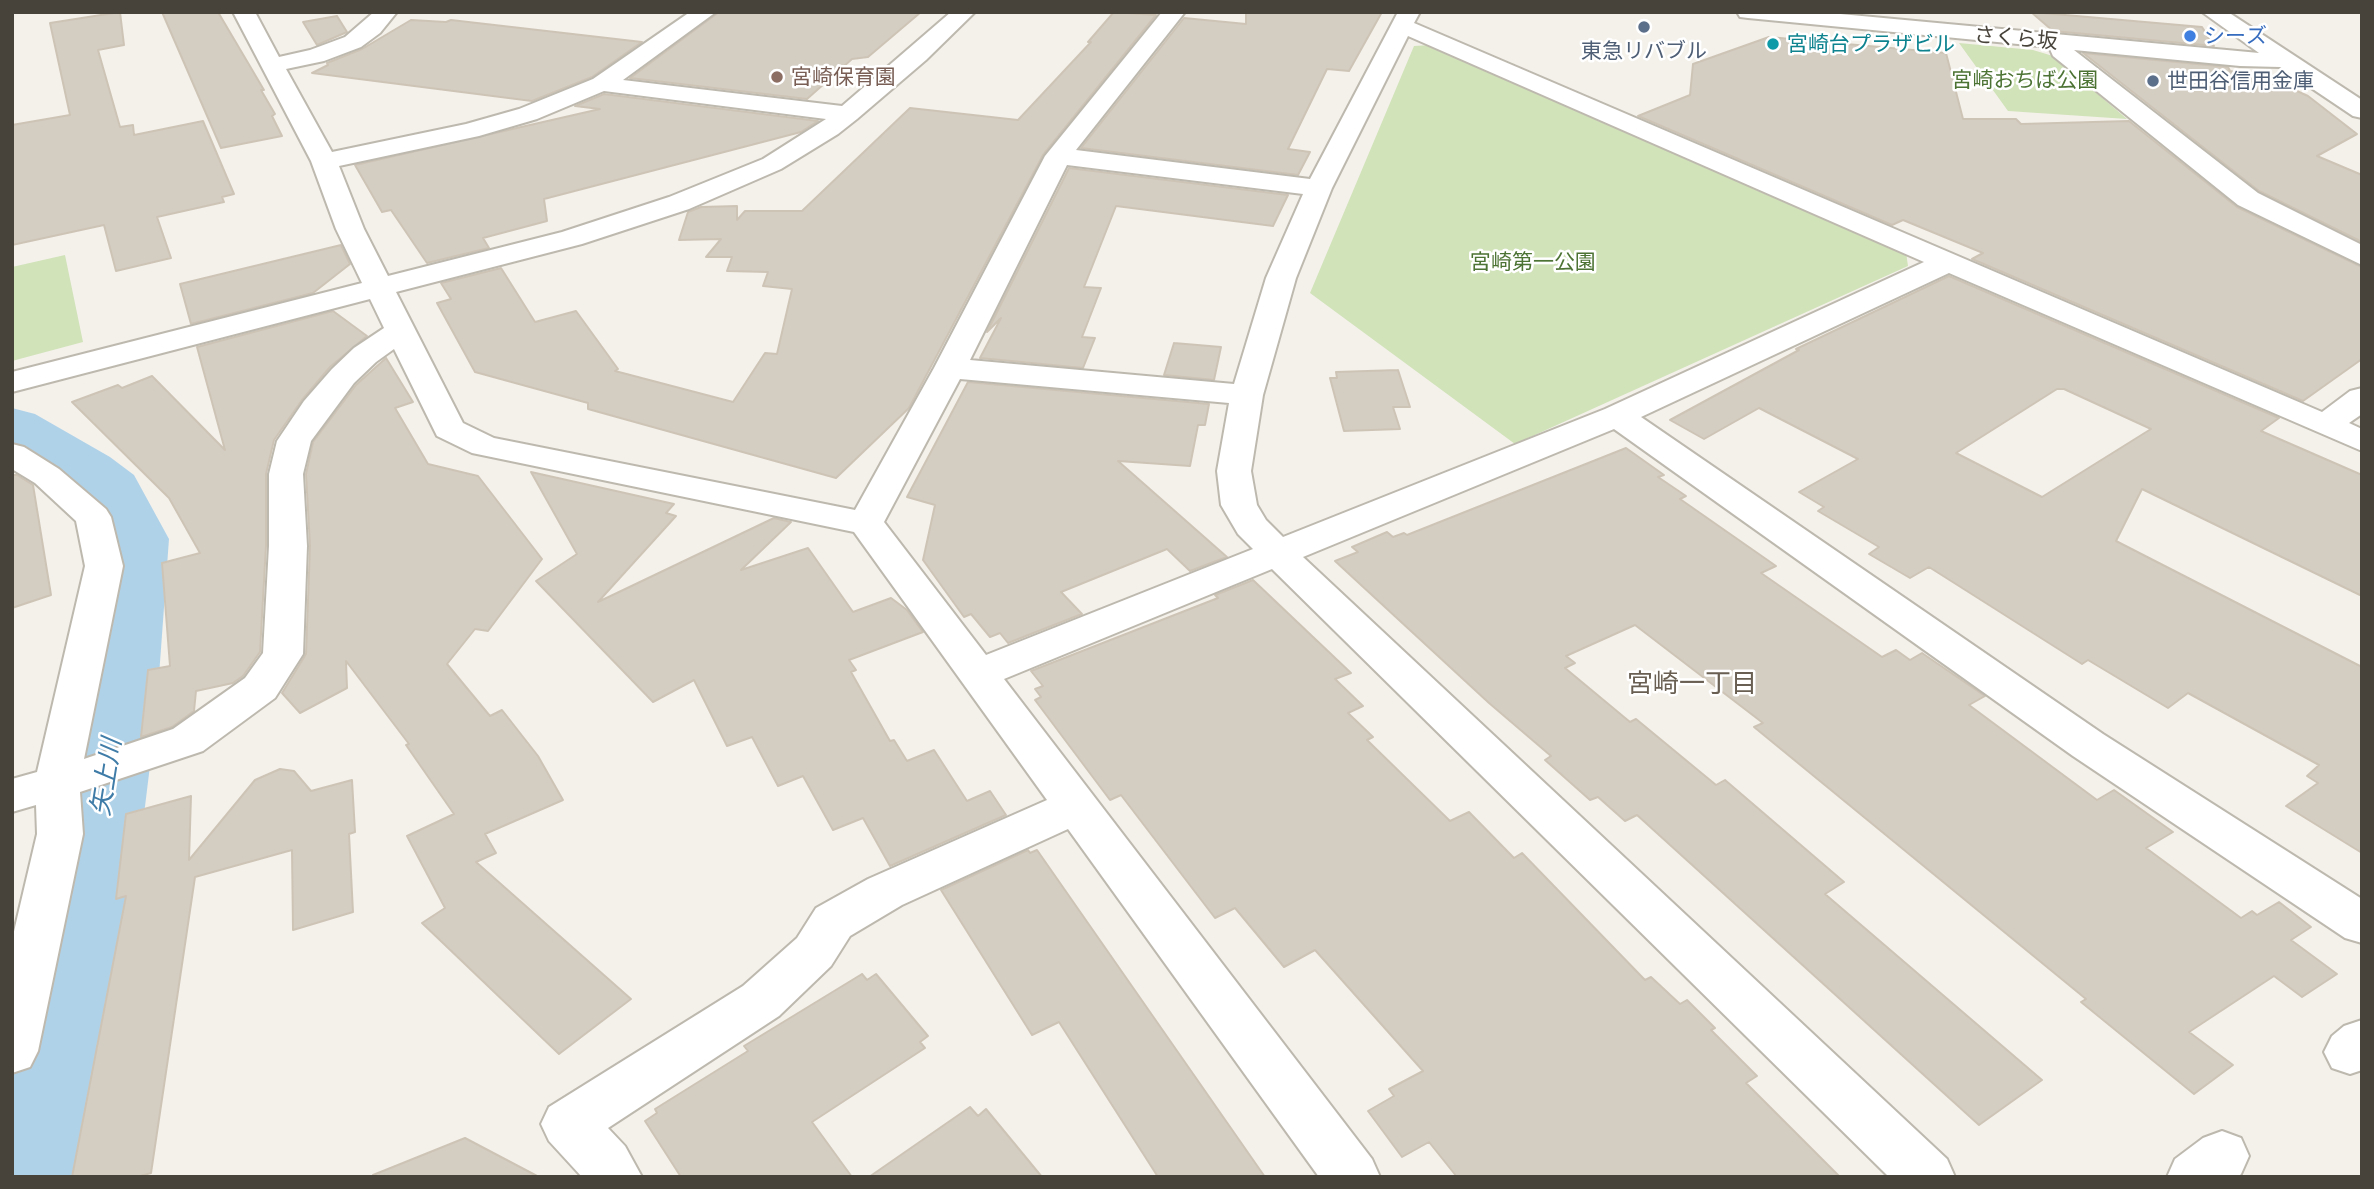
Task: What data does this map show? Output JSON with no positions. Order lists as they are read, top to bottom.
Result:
{
  "streets": {
    "street": ["さくら坂"]
  },
  "districts": ["宮崎一丁目"],
  "water": ["矢上川"],
  "parks": ["宮崎おちば公園", "宮崎第一公園"],
  "places": [
    "東急リバブル",
    "シーズ",
    "宮崎台プラザビル",
    "宮崎保育園",
    "世田谷信用金庫"
  ]
}
